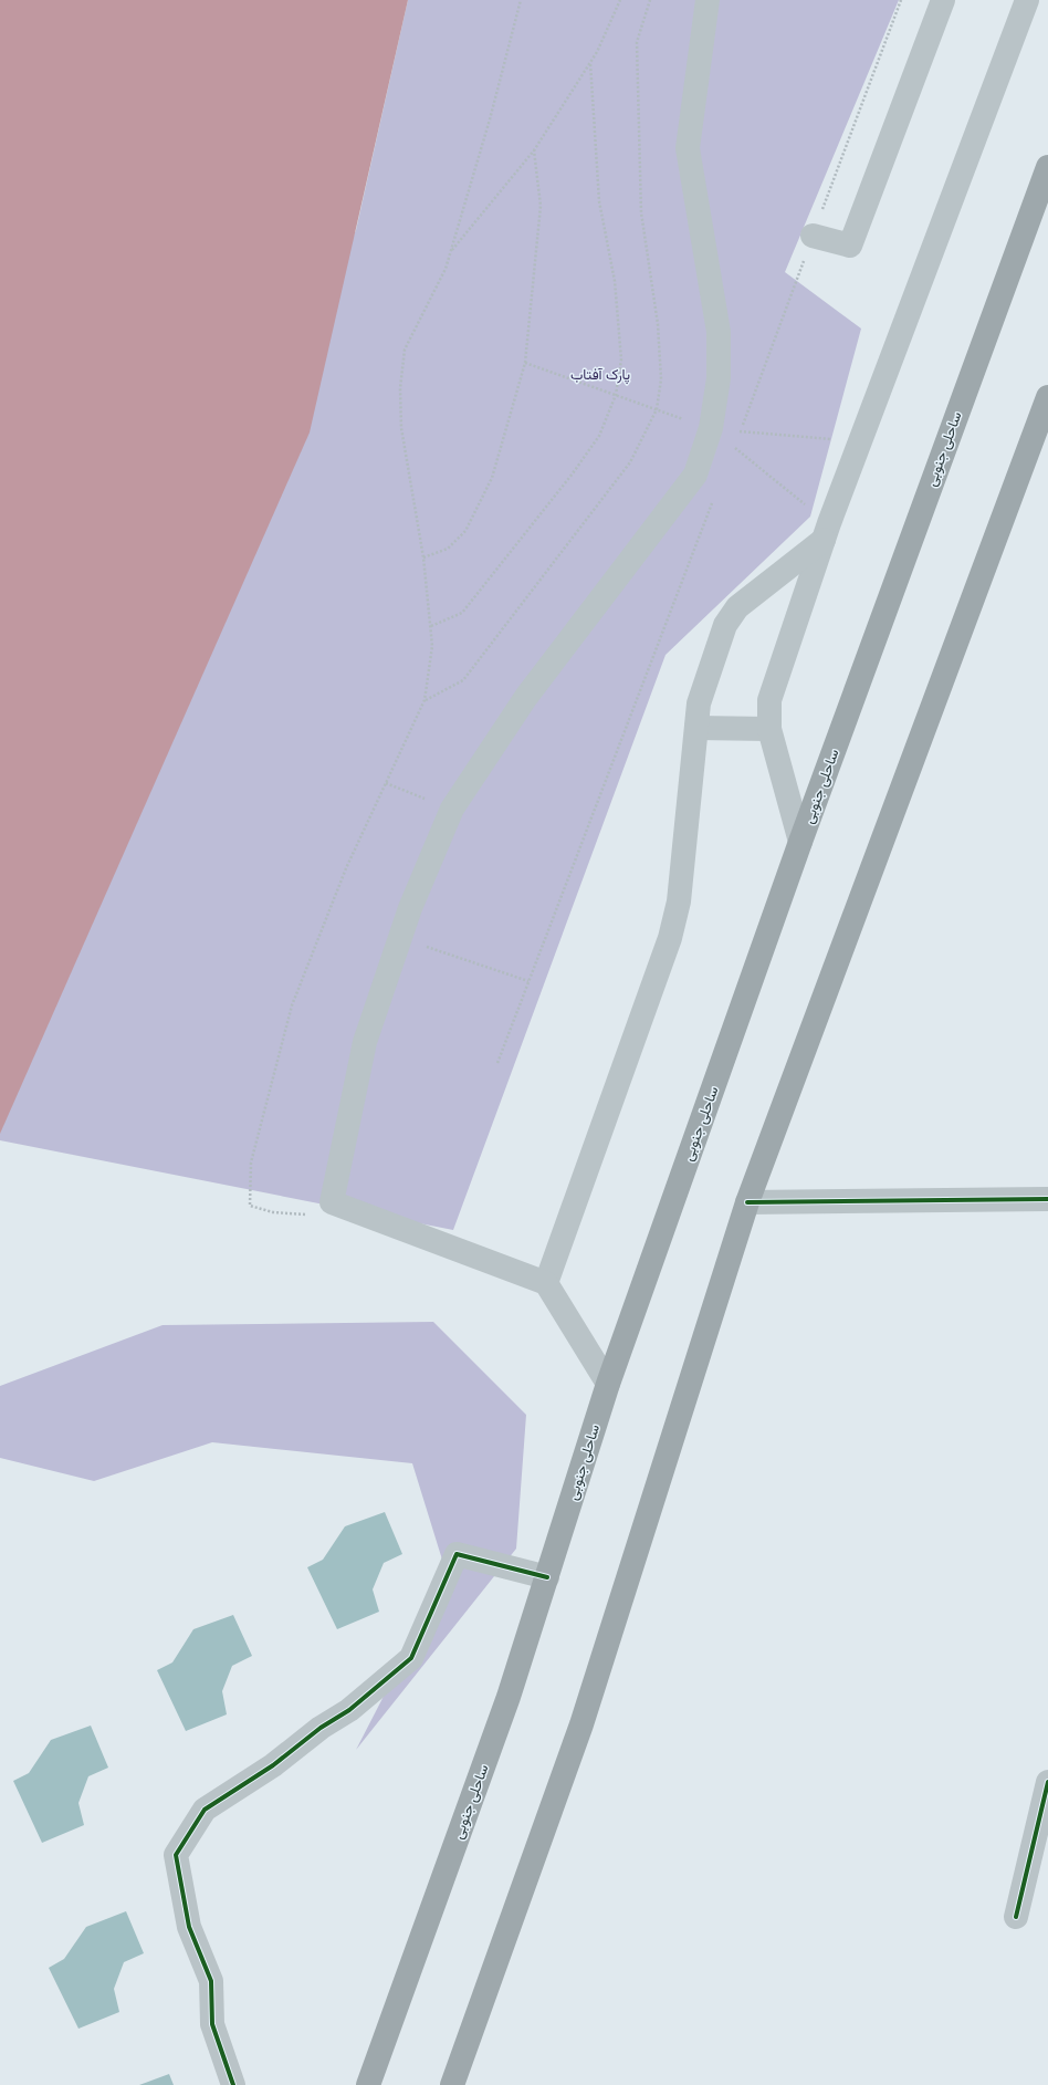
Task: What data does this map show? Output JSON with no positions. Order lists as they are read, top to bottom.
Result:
{
  "streets": {
    "main road": ["ساحلی جنوبی"]
  },
  "parks": ["پارک آفتاب"]
}
